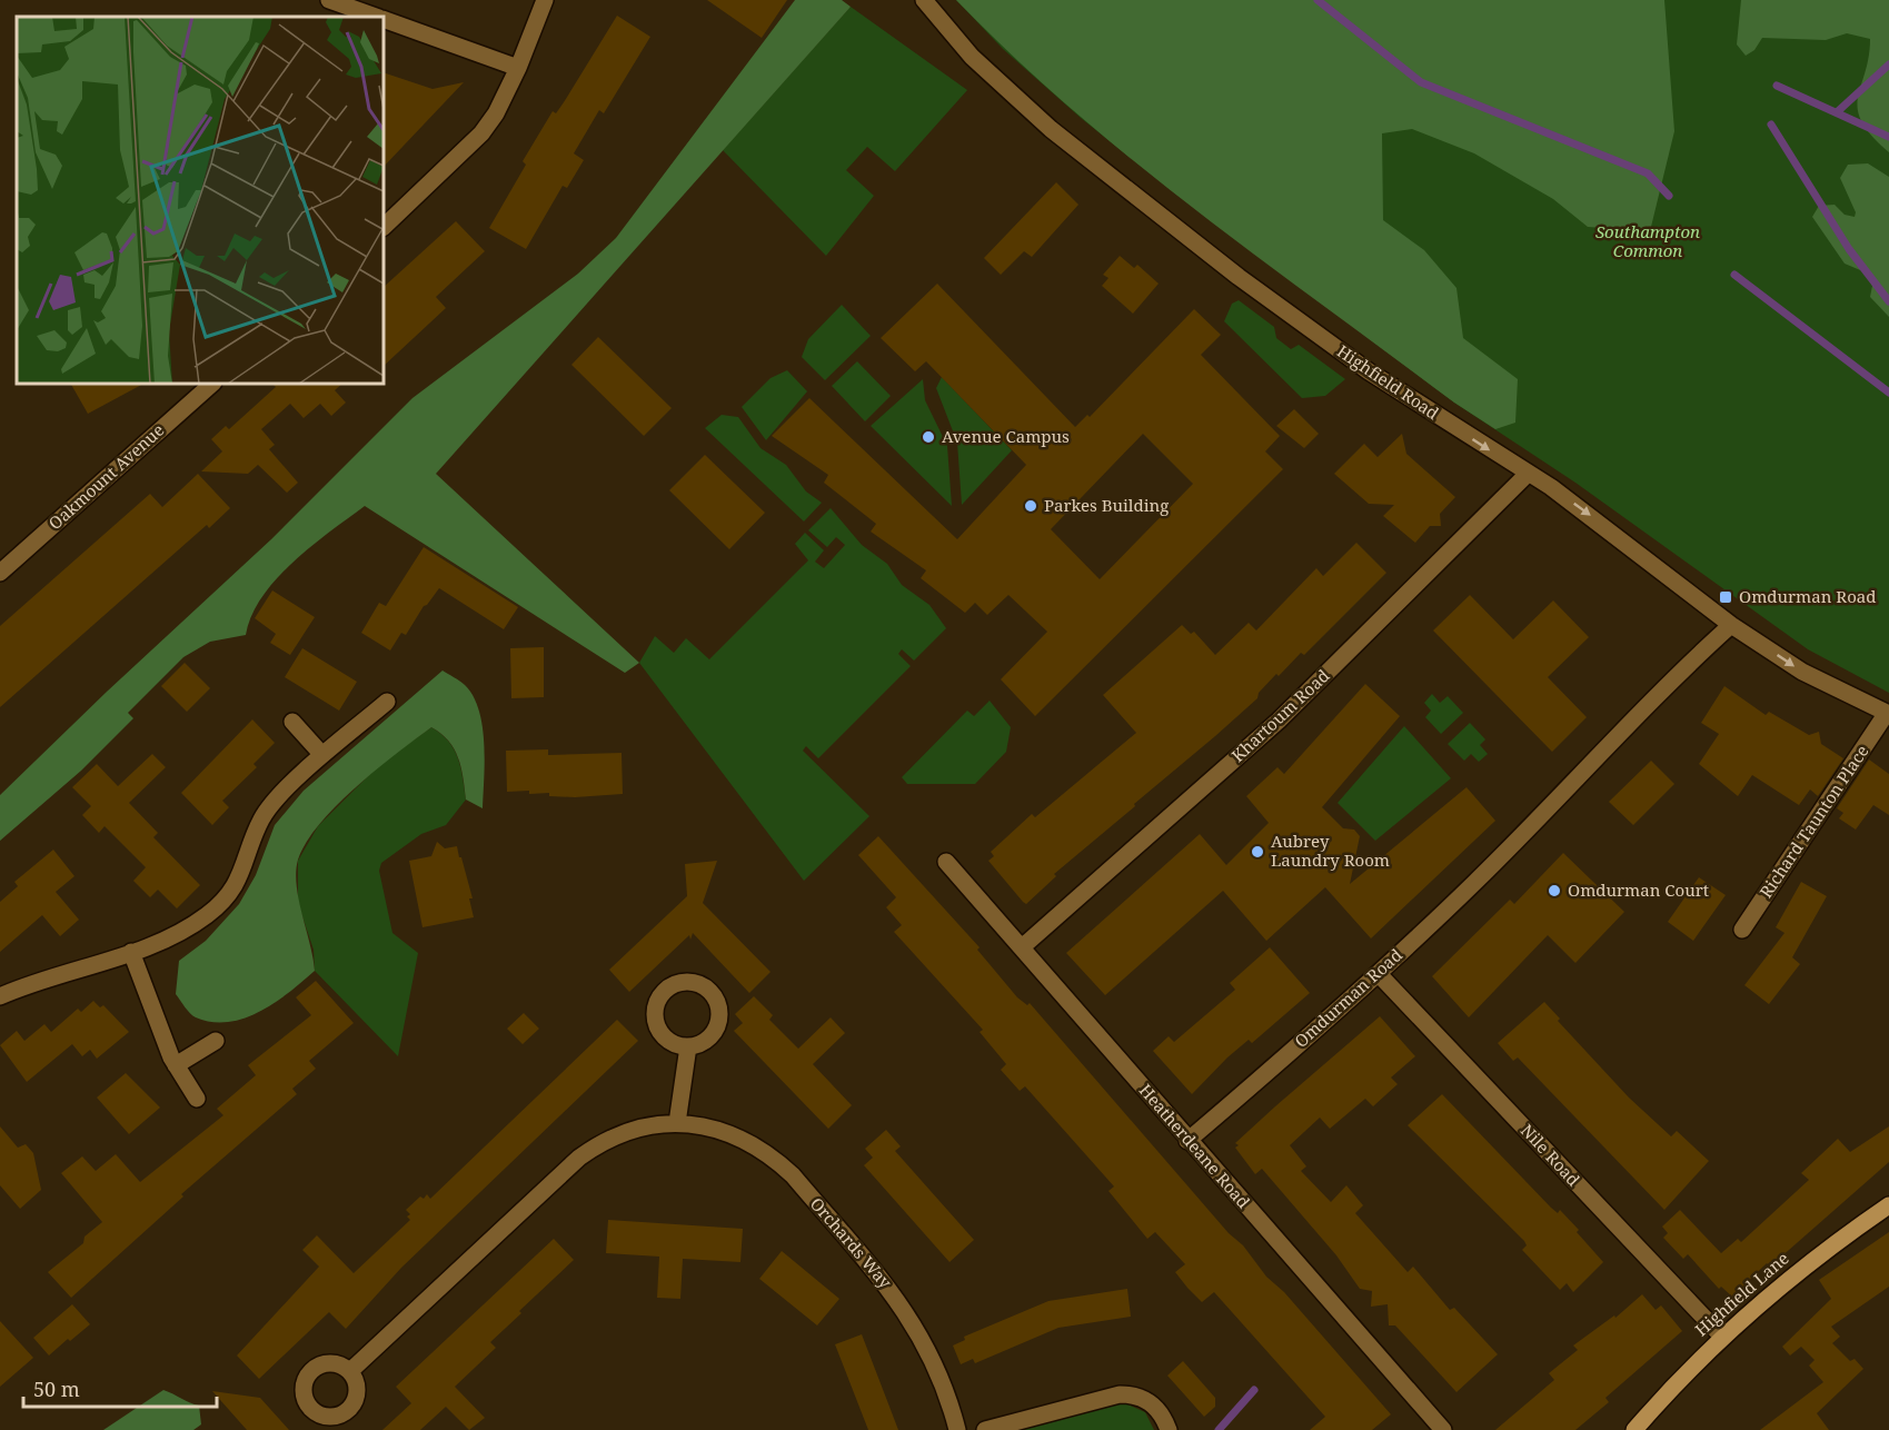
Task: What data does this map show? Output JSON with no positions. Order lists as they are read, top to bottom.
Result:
{
  "streets": {
    "main road": ["Highfield Lane"],
    "street": [
      "Highfield Road",
      "Oakmount Avenue",
      "Khartoum Road",
      "Richard Taunton Place",
      "Omdurman Road",
      "Heatherdeane Road",
      "Nile Road",
      "Orchards Way"
    ]
  },
  "crossings": [
    ["Highfield Road", "Khartoum Road"],
    ["Highfield Road", "Richard Taunton Place"],
    ["Highfield Road", "Omdurman Road"],
    ["Khartoum Road", "Heatherdeane Road"],
    ["Omdurman Road", "Heatherdeane Road"],
    ["Omdurman Road", "Nile Road"],
    ["Nile Road", "Highfield Lane"]
  ],
  "one_way": ["Highfield Road"],
  "parks": ["Southampton Common"],
  "places": {
    "other": [
      "Avenue Campus",
      "Parkes Building",
      "Aubrey Laundry Room",
      "Omdurman Court"
    ],
    "transit": ["Omdurman Road"]
  },
  "scale_bar": "50 m"
}
